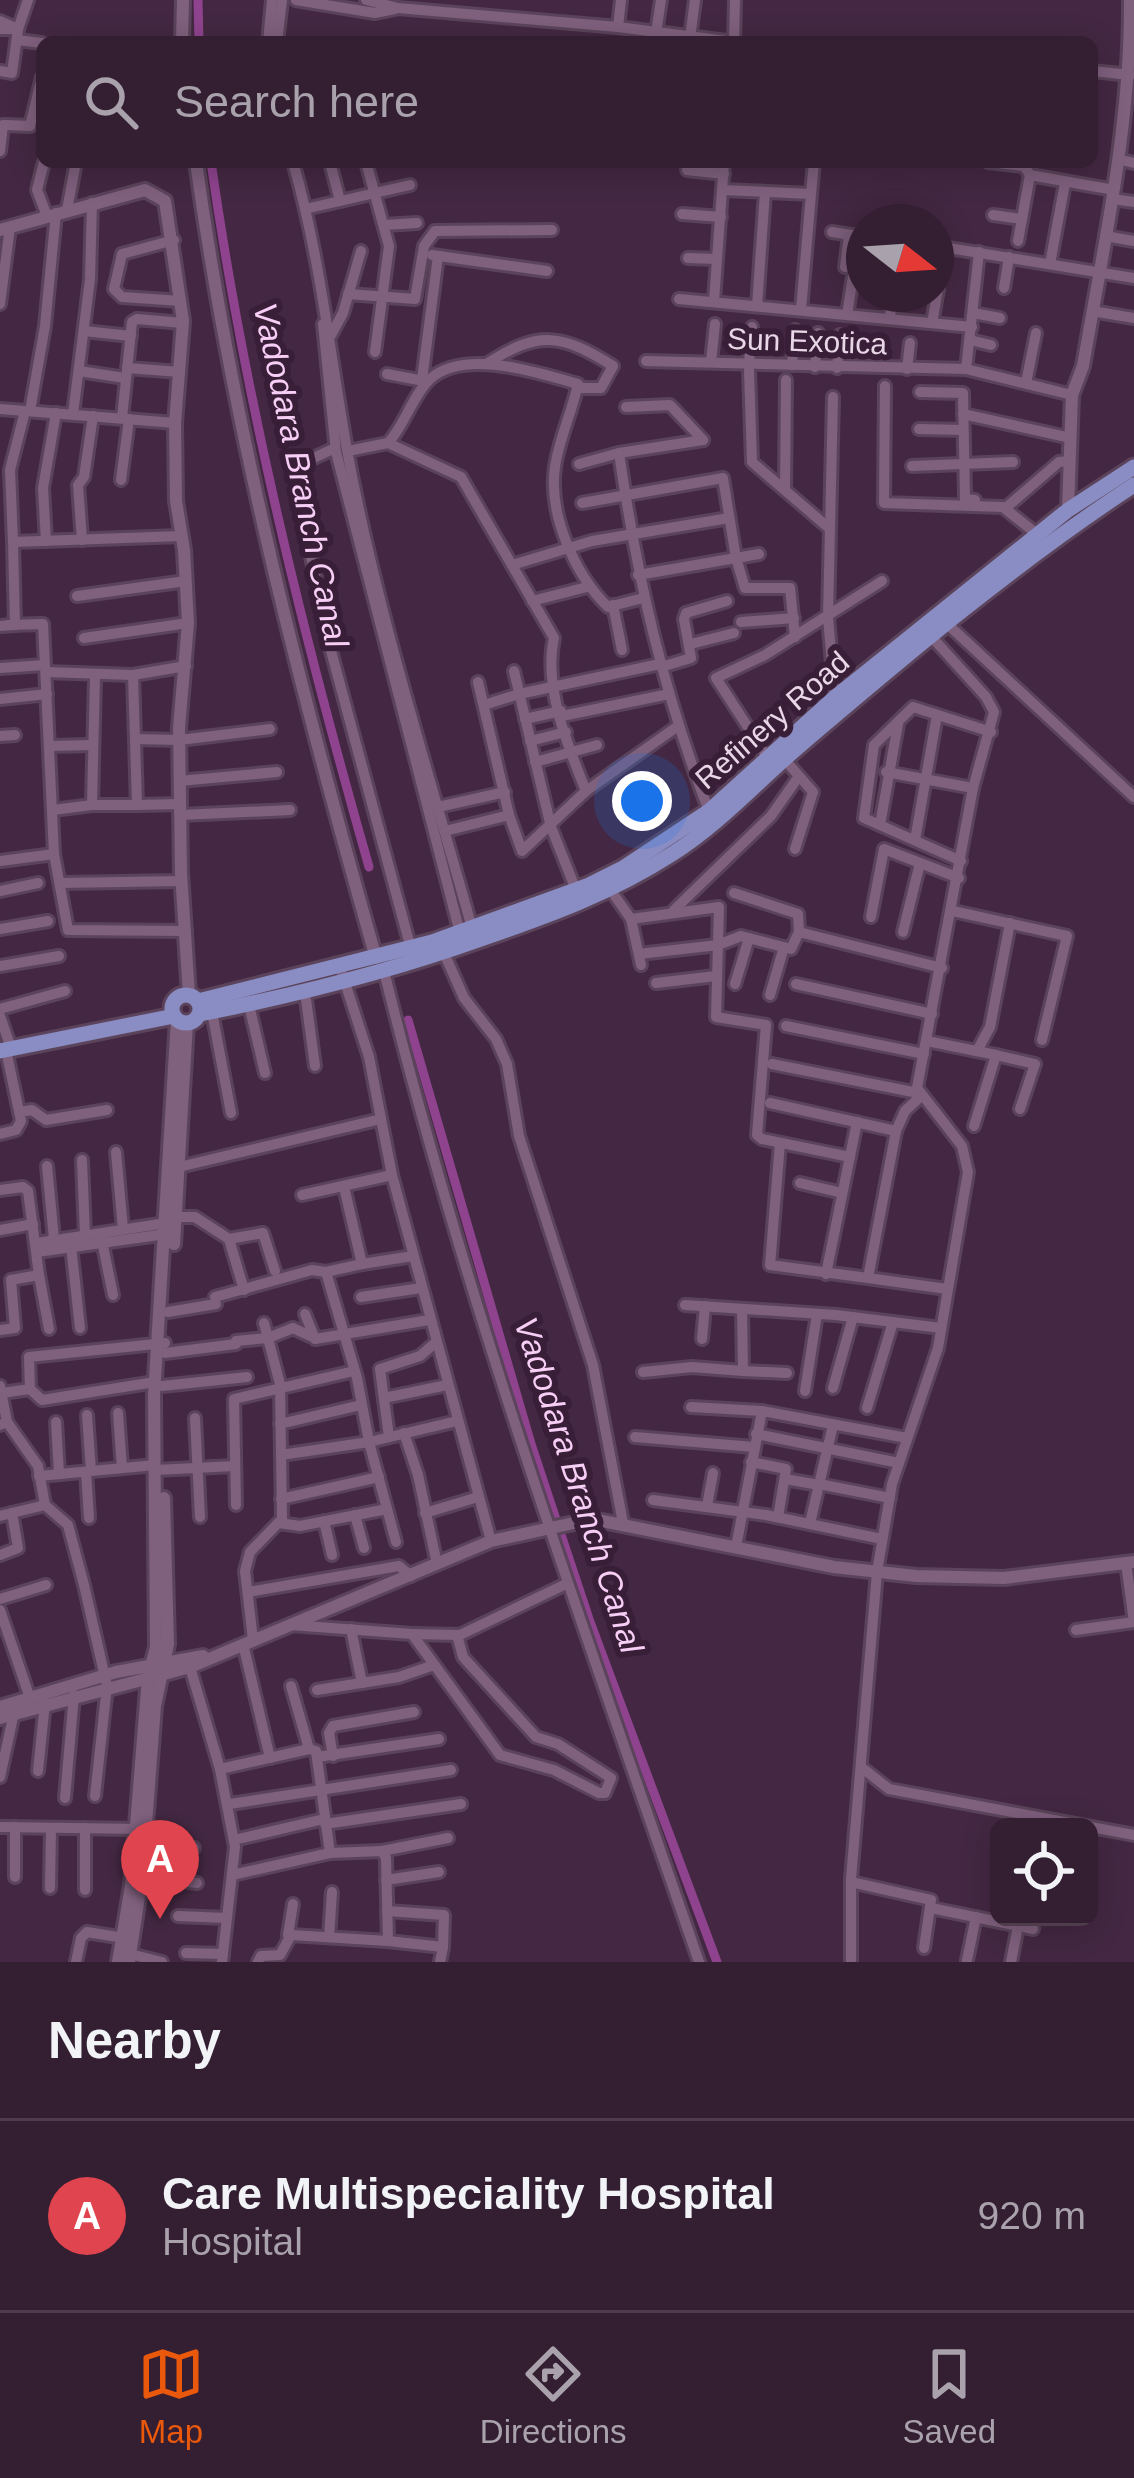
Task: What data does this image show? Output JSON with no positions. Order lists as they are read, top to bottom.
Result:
{
  "streets": {
    "main road": ["Refinery Road"],
    "street": ["Sun Exotica"]
  },
  "water": ["Vadodara Branch Canal"],
  "north": "right",
  "page": {
    "search": "Search here",
    "pins": "A",
    "heading": "Nearby",
    "list": [
      {
        "mark": "A",
        "name": "Care Multispeciality Hospital",
        "note": "Hospital",
        "value": "920 m"
      }
    ],
    "nav": ["Map", "Directions", "Saved"]
  }
}
